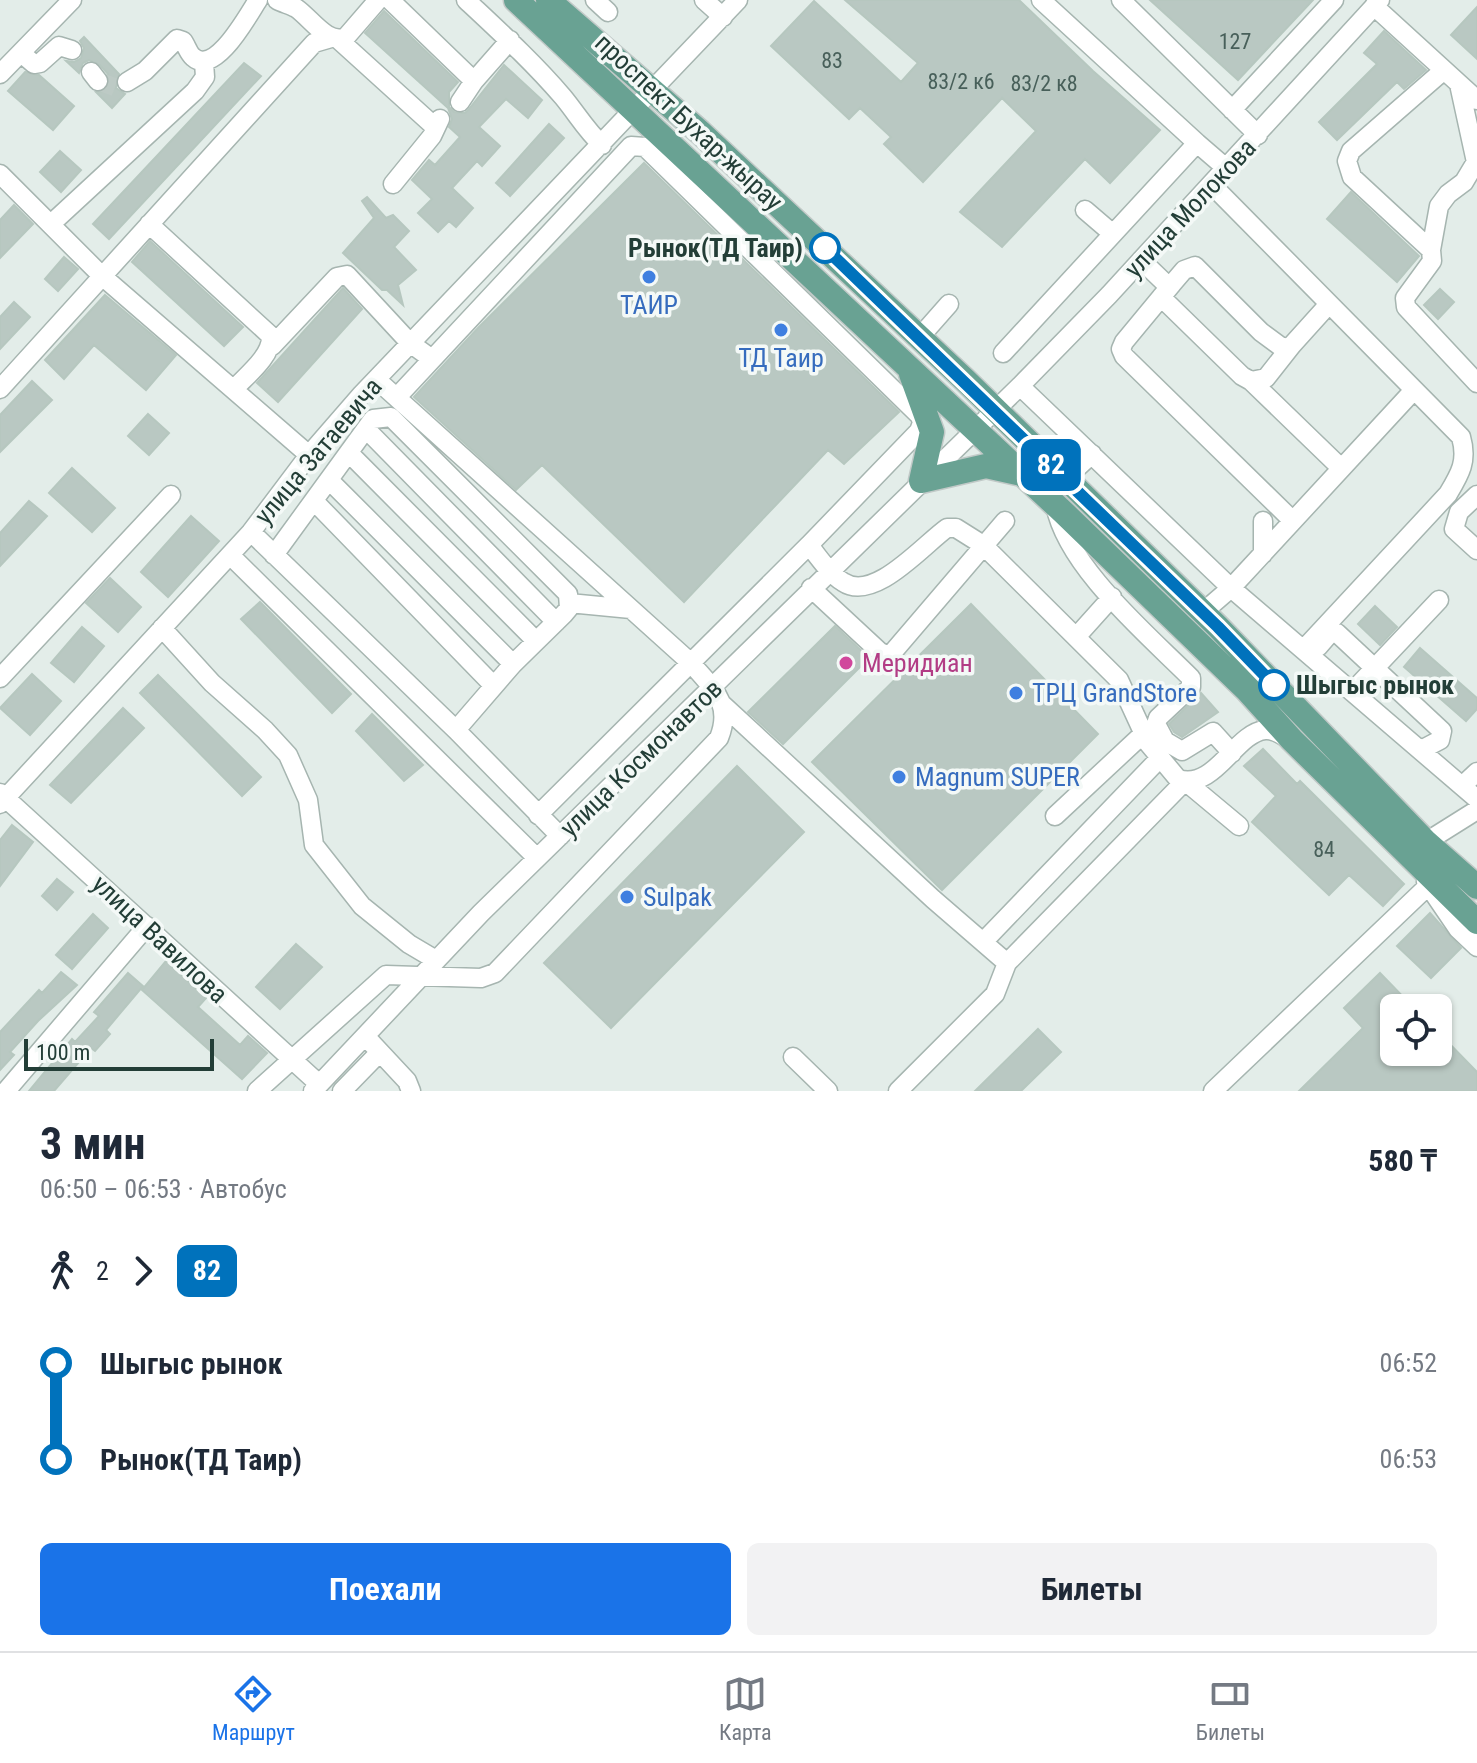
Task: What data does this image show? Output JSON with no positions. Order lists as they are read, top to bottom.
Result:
{
  "streets": {
    "main road": ["проспект Бухар-жырау"],
    "street": [
      "улица Молокова",
      "улица Затаевича",
      "улица Космонавтов",
      "улица Вавилова"
    ]
  },
  "crossings": [
    ["проспект Бухар-жырау", "улица Молокова"],
    ["проспект Бухар-жырау", "улица Затаевича"],
    ["проспект Бухар-жырау", "улица Космонавтов"],
    ["улица Молокова", "улица Космонавтов"],
    ["улица Затаевича", "улица Вавилова"],
    ["улица Космонавтов", "улица Вавилова"]
  ],
  "places": [
    "Рынок(ТД Таир)",
    "ТАИР",
    "ТД Таир",
    "Меридиан",
    "Шыгыс рынок",
    "ТРЦ GrandStore",
    "Magnum SUPER",
    "Sulpak"
  ],
  "lines": ["bus line 82"],
  "house_numbers": [
    "127",
    "83",
    "83/2 к6",
    "83/2 к8",
    "84"
  ],
  "scale_bar": "100 m",
  "page": {
    "on_map": "82",
    "scale": "100 m",
    "heading": ["3 мин", "06:50 – 06:53 · Автобус", "580 ₸"],
    "legs": ["2", "82"],
    "list": [
      {
        "name": "Шыгыс рынок",
        "value": "06:52"
      },
      {
        "name": "Рынок(ТД Таир)",
        "value": "06:53"
      }
    ],
    "buttons": ["Поехали", "Билеты"],
    "tabs": ["Маршрут", "Карта", "Билеты"]
  }
}
